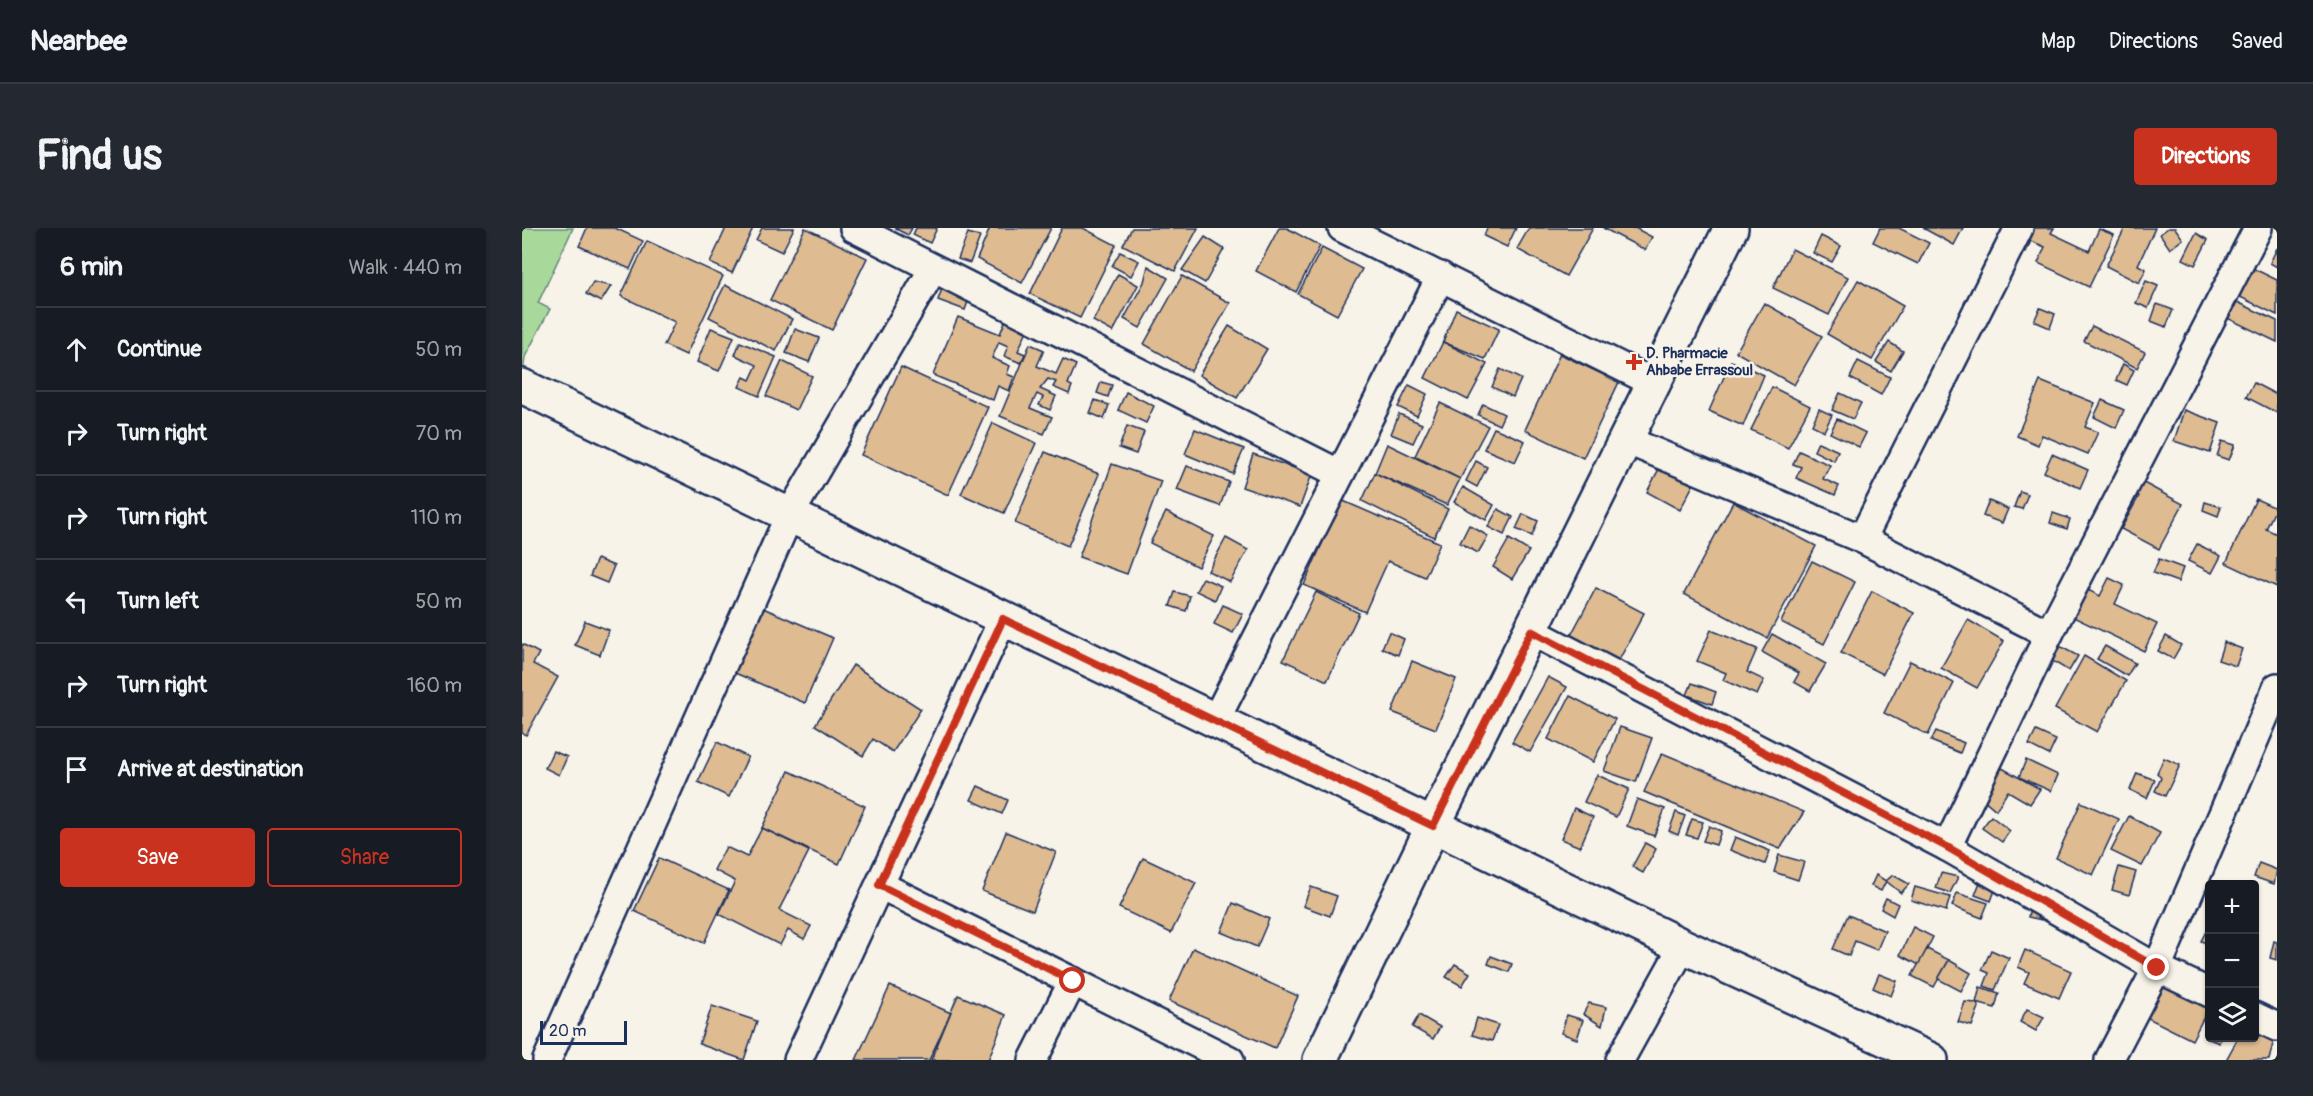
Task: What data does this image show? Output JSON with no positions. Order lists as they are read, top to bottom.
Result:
{
  "places": {
    "health": ["D. Pharmacie Ahbabe Errassoul"]
  },
  "scale_bar": "20 m",
  "page": {
    "header": "Nearbee",
    "nav": ["Map", "Directions", "Saved"],
    "buttons": [
      "Directions",
      ["Save", "Share"]
    ],
    "title": "Find us",
    "heading": ["6 min", "Walk · 440 m"],
    "list": [
      ["Continue", "50 m"],
      ["Turn right", "70 m"],
      ["Turn right", "110 m"],
      ["Turn left", "50 m"],
      ["Turn right", "160 m"],
      "Arrive at destination"
    ],
    "map_buttons": ["+", "−"],
    "scale": "20 m"
  }
}
